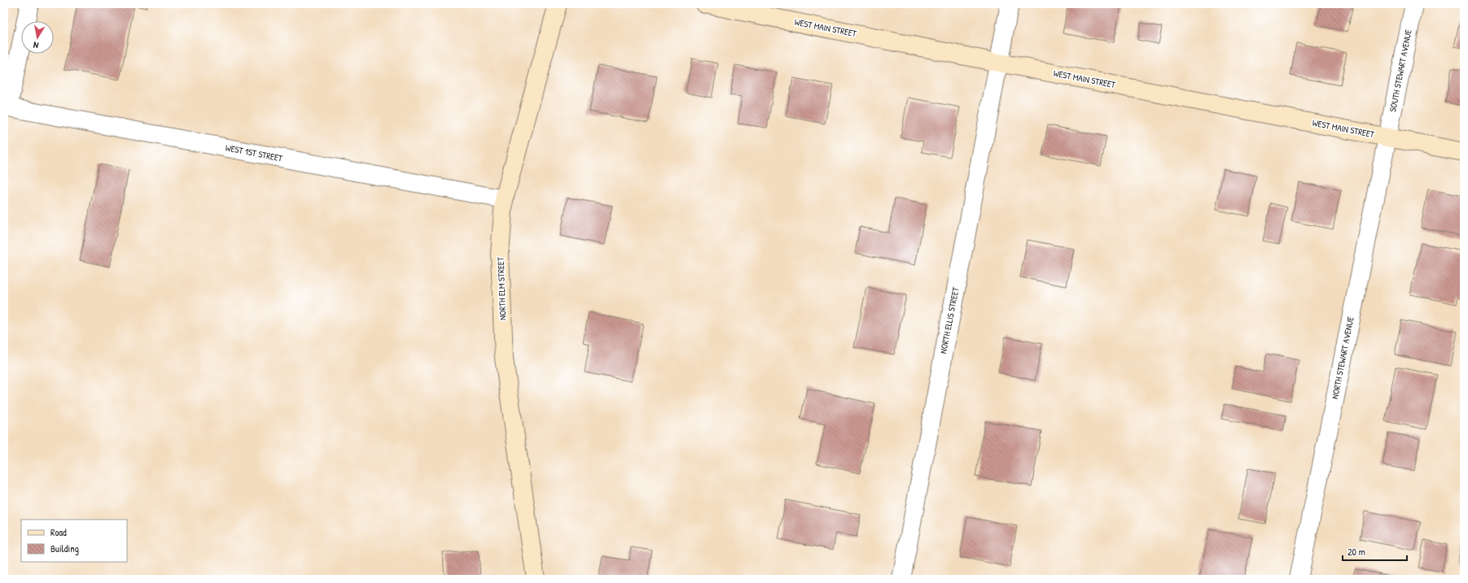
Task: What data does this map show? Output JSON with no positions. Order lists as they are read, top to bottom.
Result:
{
  "streets": {
    "main road": ["WEST MAIN STREET", "NORTH ELM STREET"],
    "street": [
      "SOUTH STEWART AVENUE",
      "WEST 1ST STREET",
      "NORTH ELLIS STREET",
      "NORTH STEWART AVENUE"
    ]
  },
  "crossings": [
    ["WEST MAIN STREET", "SOUTH STEWART AVENUE"],
    ["WEST MAIN STREET", "NORTH ELLIS STREET"],
    ["WEST MAIN STREET", "NORTH STEWART AVENUE"],
    ["SOUTH STEWART AVENUE", "NORTH STEWART AVENUE"],
    ["WEST 1ST STREET", "NORTH ELM STREET"]
  ],
  "legend": ["Road", "Building"],
  "scale_bar": "20 m",
  "north": "bottom"
}
